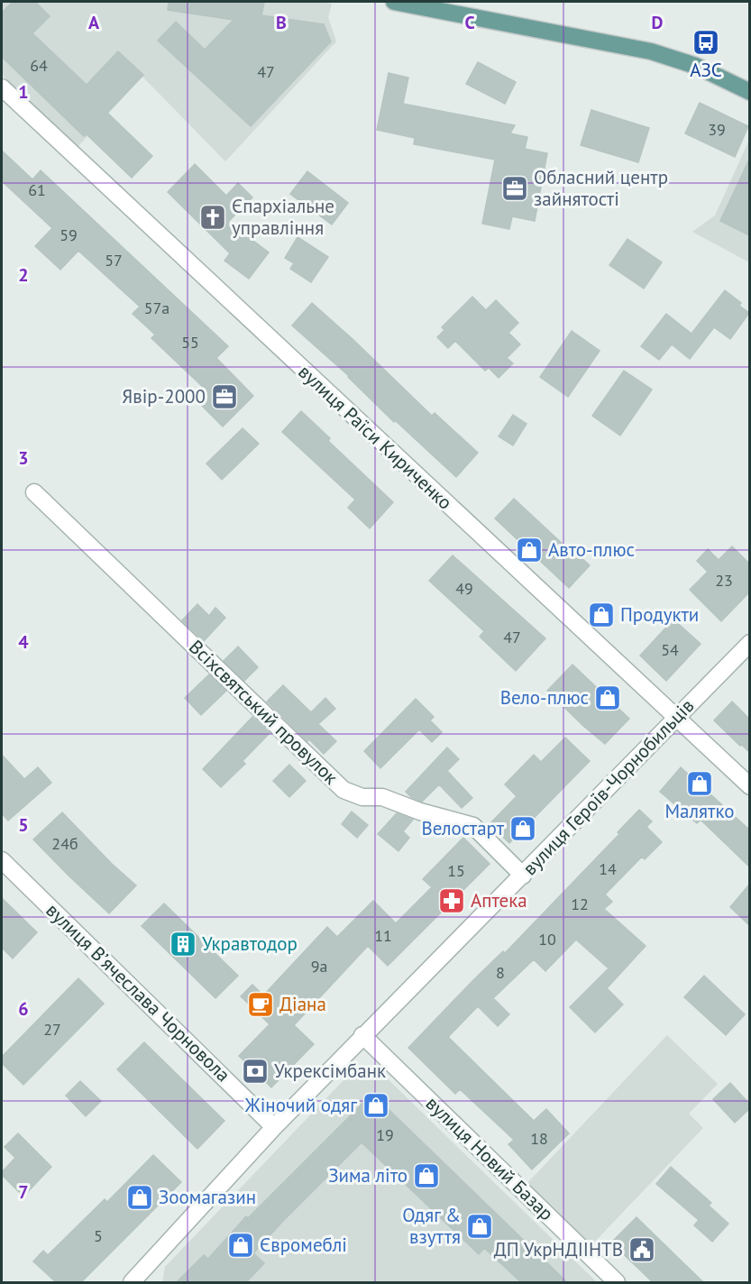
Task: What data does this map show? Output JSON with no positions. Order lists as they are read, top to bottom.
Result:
{
  "streets": {
    "street": [
      "вулиця Раїси Кириченко",
      "Всіхсвятський провулок",
      "вулиця Героїв-Чорнобильців",
      "вулиця Вʼячеслава Чорновола",
      "вулиця Новий Базар"
    ]
  },
  "crossings": [
    ["вулиця Раїси Кириченко", "вулиця Героїв-Чорнобильців"],
    ["Всіхсвятський провулок", "вулиця Героїв-Чорнобильців"],
    ["вулиця Героїв-Чорнобильців", "вулиця Вʼячеслава Чорновола"],
    ["вулиця Героїв-Чорнобильців", "вулиця Новий Базар"]
  ],
  "places": {
    "bus stop": ["АЗС"],
    "office": ["Обласний центр зайнятості", "Явір-2000"],
    "church": ["Єпархіальне управління"],
    "shop": [
      "Авто-плюс",
      "Продукти",
      "Вело-плюс",
      "Малятко",
      "Велостарт",
      "Жіночий одяг",
      "Зима літо",
      "Зоомагазин",
      "Одяг & взуття",
      "Євромеблі"
    ],
    "pharmacy": ["Аптека"],
    "building": ["Укравтодор"],
    "cafe": ["Діана"],
    "bank": ["Укрексімбанк"],
    "public building": ["ДП УкрНДІІНТВ"]
  },
  "house_numbers": [
    "64",
    "47",
    "39",
    "61",
    "59",
    "57",
    "57а",
    "55",
    "23",
    "49",
    "47",
    "54",
    "24б",
    "14",
    "15",
    "12",
    "11",
    "10",
    "9а",
    "8",
    "27",
    "19",
    "18",
    "5"
  ],
  "grid": {
    "columns": [
      "A",
      "B",
      "C",
      "D"
    ],
    "rows": [
      "1",
      "2",
      "3",
      "4",
      "5",
      "6",
      "7"
    ]
  }
}
